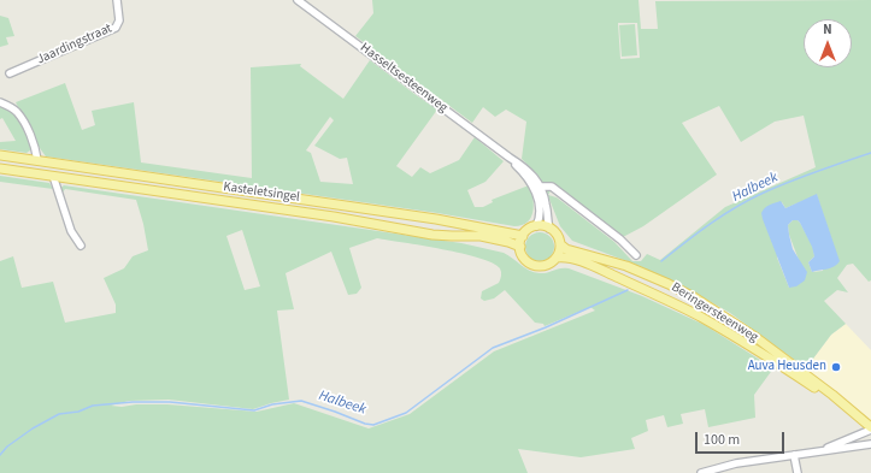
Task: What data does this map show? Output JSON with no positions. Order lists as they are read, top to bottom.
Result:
{
  "streets": {
    "main road": ["Hasseltsesteenweg", "Kasteletsingel", "Beringersteenweg"],
    "street": ["Jaardingstraat"]
  },
  "crossings": [
    ["Hasseltsesteenweg", "Kasteletsingel"]
  ],
  "water": ["Halbeek"],
  "places": ["Auva Heusden"],
  "scale_bar": "100 m",
  "north": "top"
}
